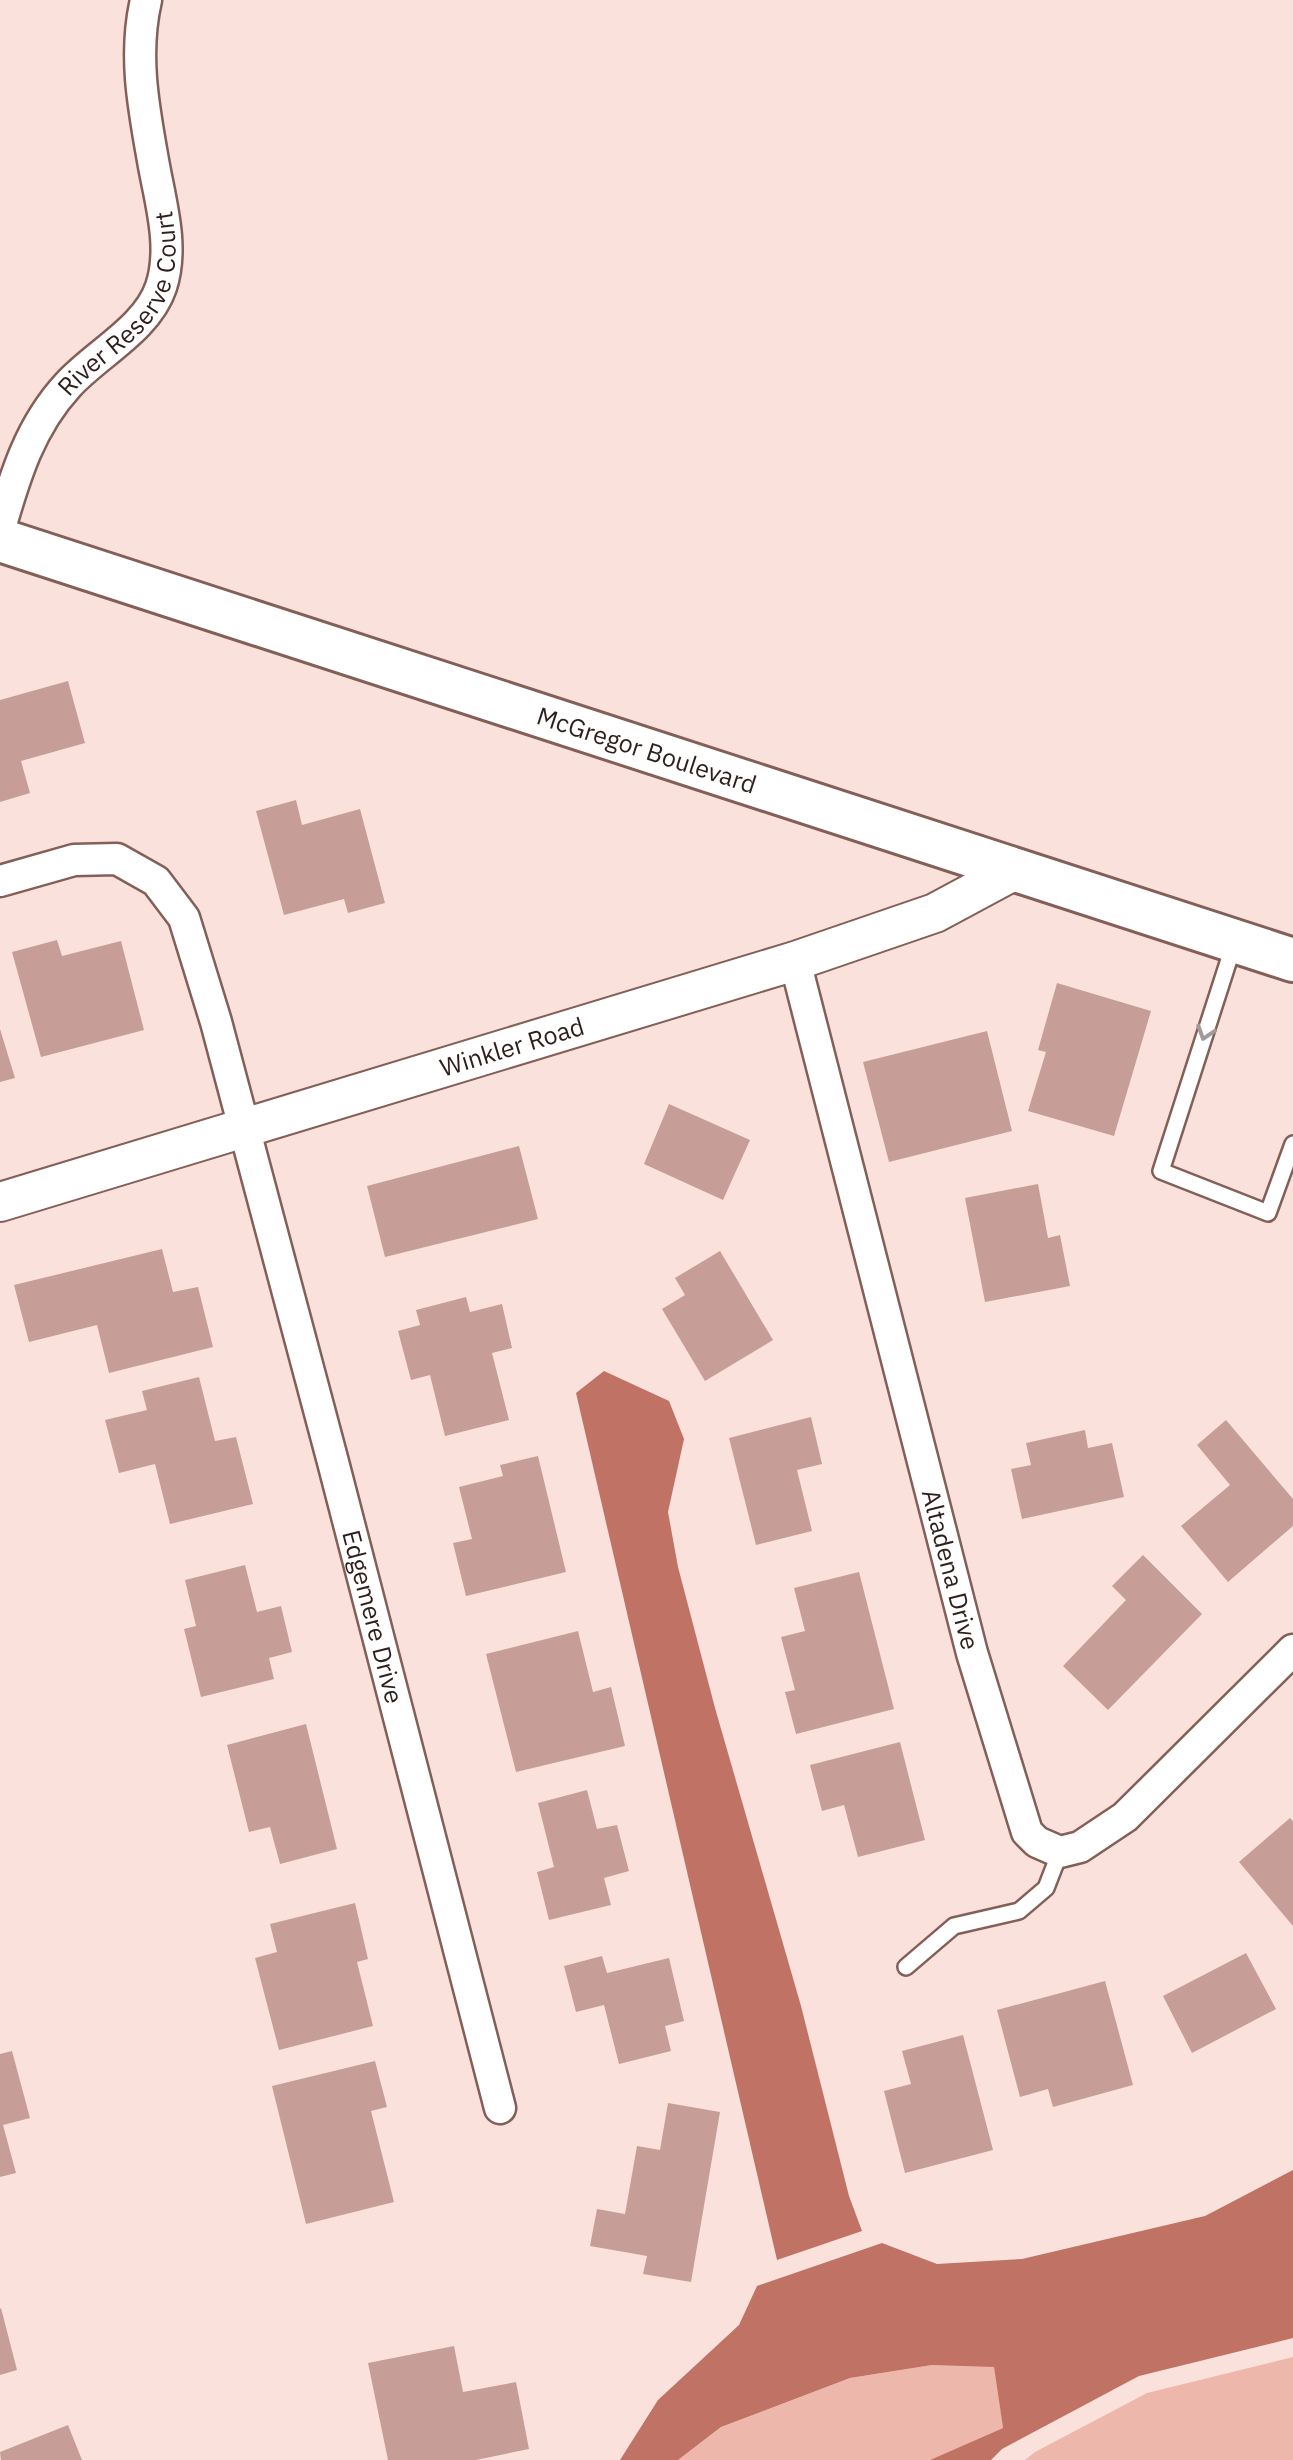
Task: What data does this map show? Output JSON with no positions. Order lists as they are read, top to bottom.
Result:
{
  "streets": {
    "main road": ["McGregor Boulevard"],
    "street": [
      "River Reserve Court",
      "Winkler Road",
      "Altadena Drive",
      "Edgemere Drive"
    ]
  },
  "crossings": [
    ["McGregor Boulevard", "Winkler Road"],
    ["Winkler Road", "Altadena Drive"],
    ["Winkler Road", "Edgemere Drive"]
  ]
}
